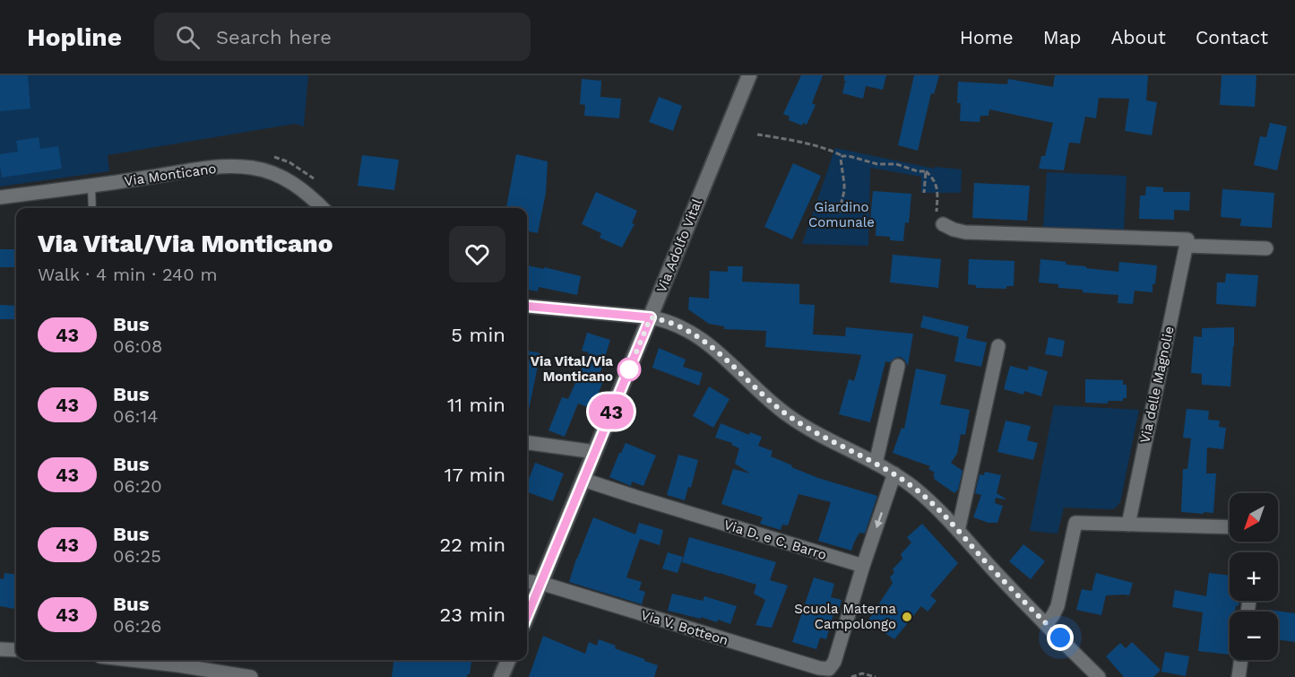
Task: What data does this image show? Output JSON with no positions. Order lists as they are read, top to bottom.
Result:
{
  "streets": {
    "street": [
      "Via Monticano",
      "Via Adolfo Vital",
      "Via delle Magnolie",
      "Via D. e C. Barro",
      "Via V. Botteon"
    ]
  },
  "crossings": [
    ["Via Adolfo Vital", "Via D. e C. Barro"],
    ["Via Adolfo Vital", "Via V. Botteon"],
    ["Via D. e C. Barro", "Via V. Botteon"]
  ],
  "parks": ["Giardino Comunale"],
  "places": ["Via Vital/Via Monticano", "Scuola Materna Campolongo"],
  "lines": ["bus line 43"],
  "north": "bottom left",
  "page": {
    "header": "Hopline",
    "search": "Search here",
    "nav": [
      "Home",
      "Map",
      "About",
      "Contact"
    ],
    "on_map": "43",
    "heading": ["Via Vital/Via Monticano", "Walk · 4 min · 240 m"],
    "list": [
      {
        "mark": "43",
        "name": "Bus",
        "note": "06:08",
        "value": "5 min"
      },
      {
        "mark": "43",
        "name": "Bus",
        "note": "06:14",
        "value": "11 min"
      },
      {
        "mark": "43",
        "name": "Bus",
        "note": "06:20",
        "value": "17 min"
      },
      {
        "mark": "43",
        "name": "Bus",
        "note": "06:25",
        "value": "22 min"
      },
      {
        "mark": "43",
        "name": "Bus",
        "note": "06:26",
        "value": "23 min"
      }
    ],
    "map_buttons": ["+", "−"]
  }
}
